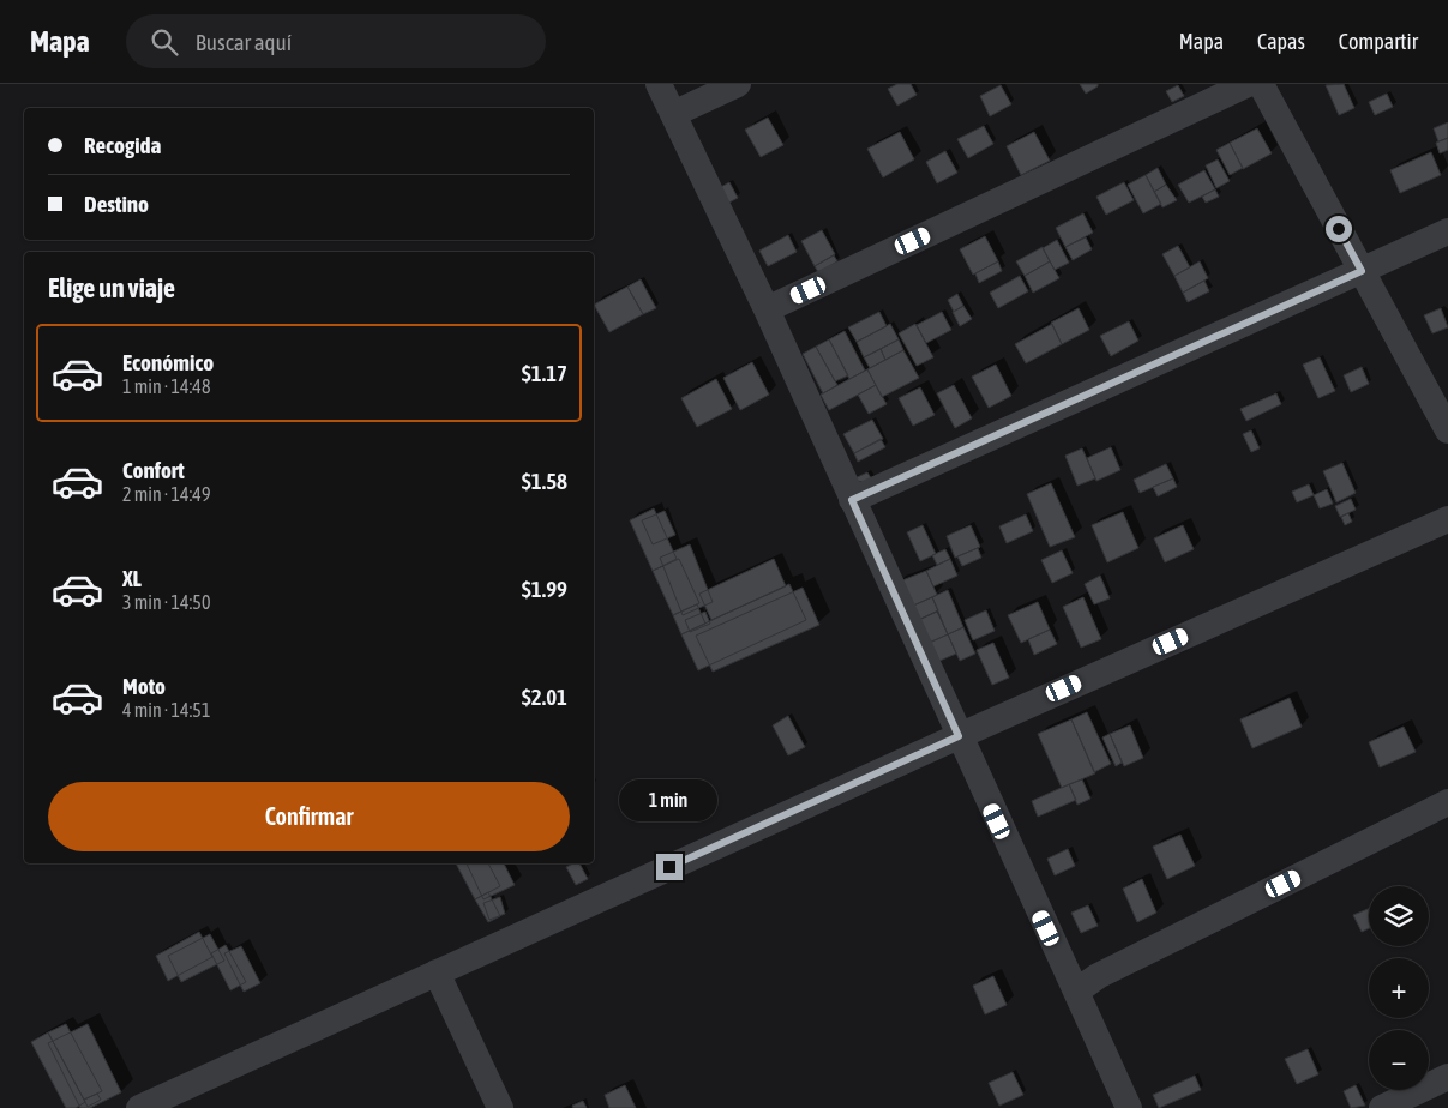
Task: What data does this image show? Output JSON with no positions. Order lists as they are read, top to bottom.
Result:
{
  "page": {
    "header": "Mapa",
    "search": "Buscar aquí",
    "nav": ["Mapa", "Capas", "Compartir"],
    "banner": ["Recogida", "Destino"],
    "heading": "Elige un viaje",
    "list": [
      {
        "name": "Económico",
        "note": "1 min · 14:48",
        "value": "$1.17"
      },
      {
        "name": "Confort",
        "note": "2 min · 14:49",
        "value": "$1.58"
      },
      {
        "name": "XL",
        "note": "3 min · 14:50",
        "value": "$1.99"
      },
      {
        "name": "Moto",
        "note": "4 min · 14:51",
        "value": "$2.01"
      }
    ],
    "buttons": "Confirmar",
    "bubble": "1 min",
    "map_buttons": ["+", "−"]
  }
}
